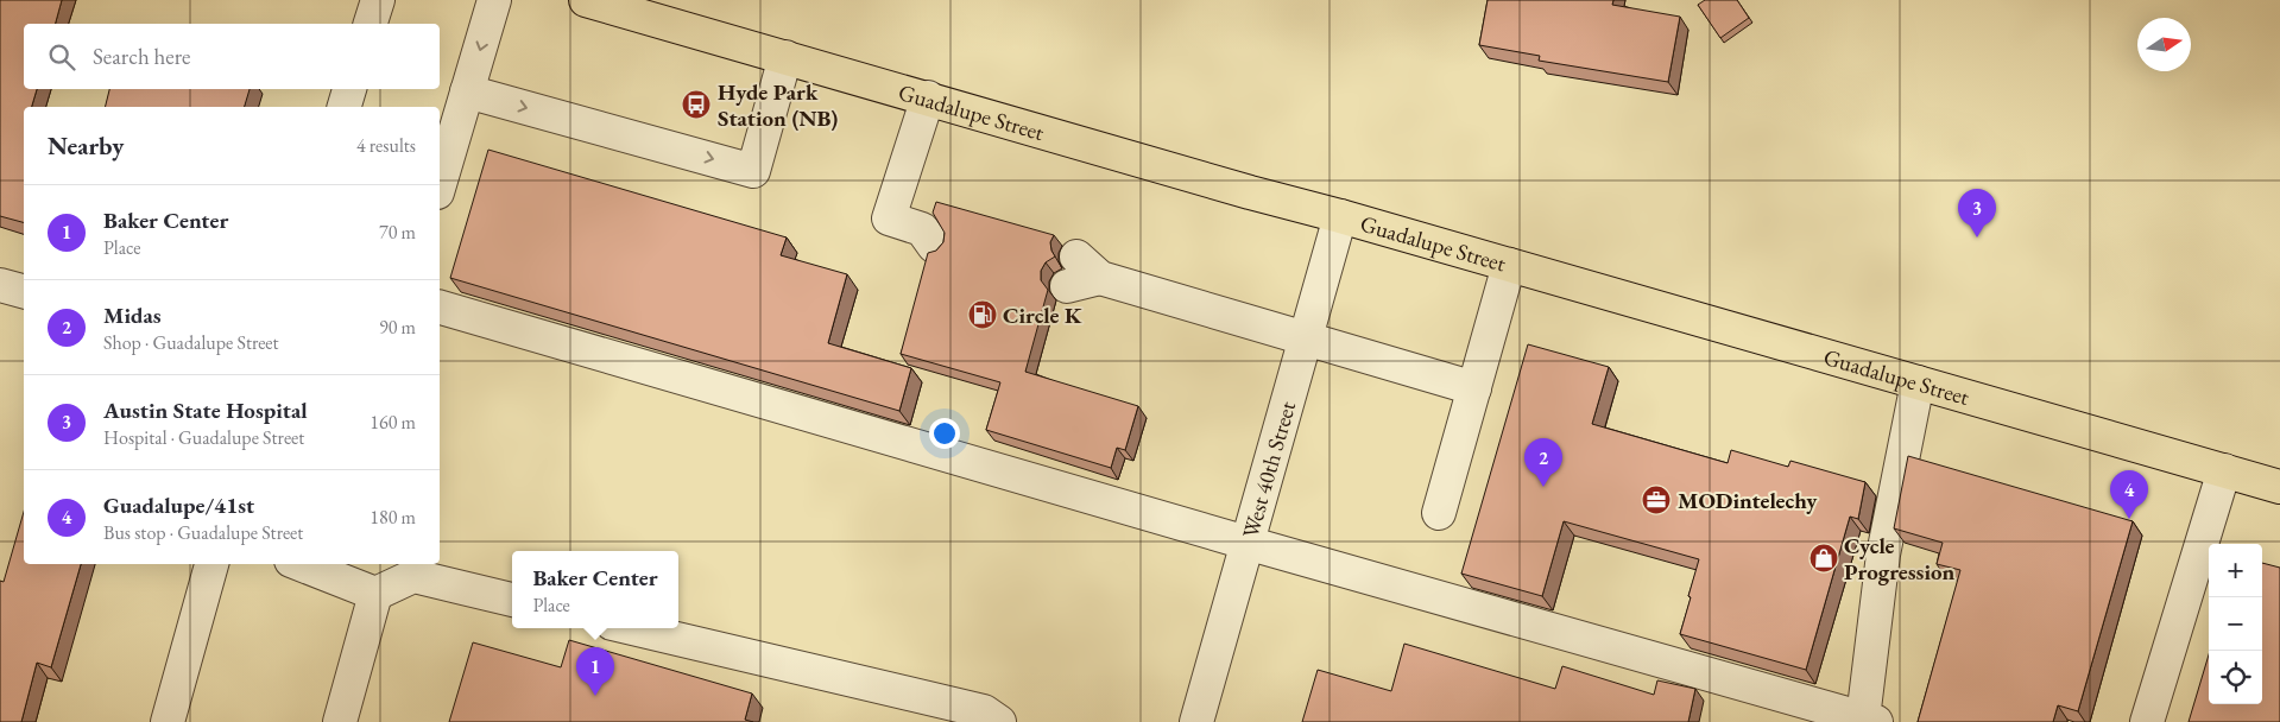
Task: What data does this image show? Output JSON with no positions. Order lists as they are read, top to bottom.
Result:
{
  "streets": {
    "main road": ["Guadalupe Street"],
    "street": ["West 40th Street"]
  },
  "crossings": [
    ["Guadalupe Street", "West 40th Street"]
  ],
  "places": {
    "bus stop": ["Hyde Park Station (NB)"],
    "fuel station": ["Circle K"],
    "office": ["MODintelechy"],
    "shop": ["Cycle Progression"]
  },
  "north": "right",
  "page": {
    "search": "Search here",
    "heading": ["Nearby", "4 results"],
    "list": [
      {
        "mark": "1",
        "name": "Baker Center",
        "note": "Place",
        "value": "70 m"
      },
      {
        "mark": "2",
        "name": "Midas",
        "note": "Shop · Guadalupe Street",
        "value": "90 m"
      },
      {
        "mark": "3",
        "name": "Austin State Hospital",
        "note": "Hospital · Guadalupe Street",
        "value": "160 m"
      },
      {
        "mark": "4",
        "name": "Guadalupe/41st",
        "note": "Bus stop · Guadalupe Street",
        "value": "180 m"
      }
    ],
    "pins": [
      "3",
      "2",
      "4",
      "1"
    ],
    "map_buttons": ["+", "−"],
    "popup": ["Baker Center", "Place"]
  }
}
